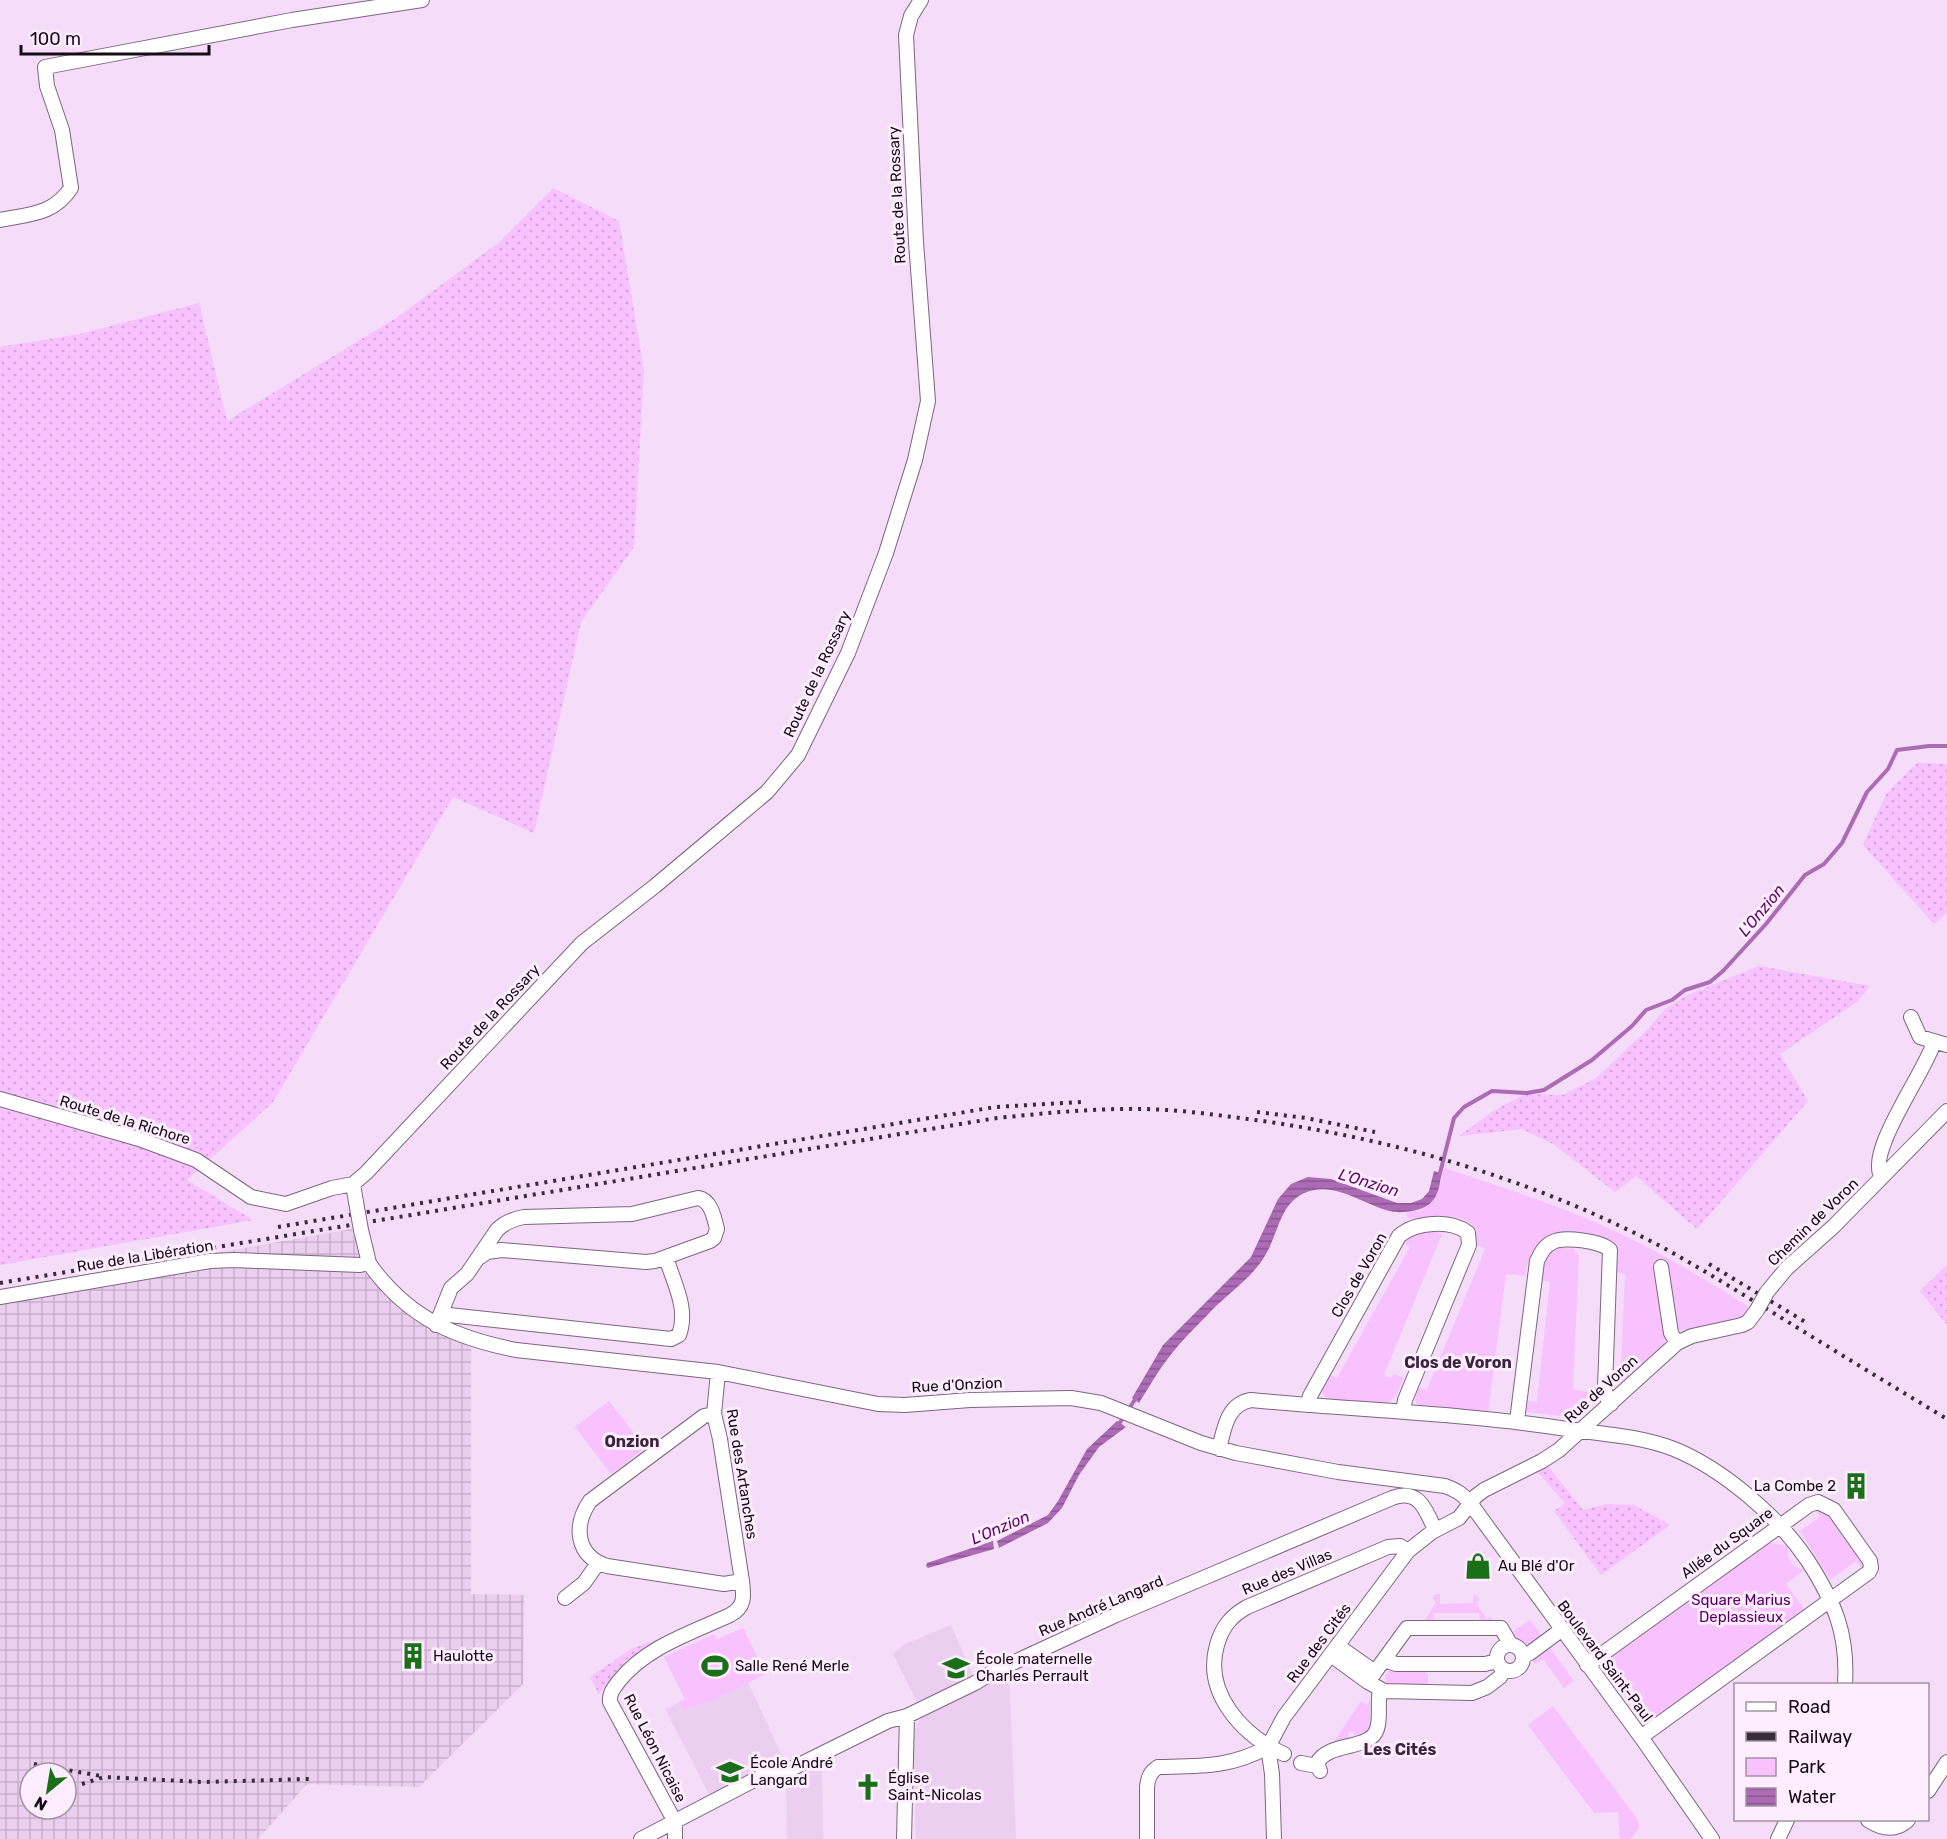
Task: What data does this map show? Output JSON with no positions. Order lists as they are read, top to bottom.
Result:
{
  "streets": {
    "street": [
      "Route de la Rossary",
      "Route de la Richore",
      "Chemin de Voron",
      "Rue de la Libération",
      "Clos de Voron",
      "Rue d'Onzion",
      "Rue de Voron",
      "Rue des Artanches",
      "Allée du Square",
      "Rue des Villas",
      "Rue André Langard",
      "Rue des Cités",
      "Boulevard Saint-Paul",
      "Rue Léon Nicaise"
    ]
  },
  "crossings": [
    ["Route de la Rossary", "Route de la Richore"],
    ["Route de la Rossary", "Rue d'Onzion"],
    ["Route de la Richore", "Rue d'Onzion"],
    ["Chemin de Voron", "Rue de Voron"],
    ["Rue de la Libération", "Rue d'Onzion"],
    ["Rue d'Onzion", "Rue de Voron"],
    ["Rue d'Onzion", "Rue des Artanches"],
    ["Rue d'Onzion", "Rue des Cités"],
    ["Rue d'Onzion", "Boulevard Saint-Paul"],
    ["Rue de Voron", "Rue des Cités"],
    ["Rue de Voron", "Boulevard Saint-Paul"],
    ["Rue des Artanches", "Rue Léon Nicaise"],
    ["Allée du Square", "Boulevard Saint-Paul"],
    ["Rue des Villas", "Rue des Cités"],
    ["Rue André Langard", "Rue des Cités"],
    ["Rue André Langard", "Rue Léon Nicaise"],
    ["Rue des Cités", "Boulevard Saint-Paul"]
  ],
  "districts": ["Clos de Voron", "Onzion", "Les Cités"],
  "water": ["L'Onzion"],
  "parks": ["Square Marius Deplassieux"],
  "places": {
    "building": ["La Combe 2", "Haulotte"],
    "shop": ["Au Blé d'Or"],
    "sports": ["Salle René Merle"],
    "school or university": ["École maternelle Charles Perrault", "École André Langard"],
    "church": ["Église Saint-Nicolas"]
  },
  "legend": [
    "Road",
    "Railway",
    "Park",
    "Water"
  ],
  "scale_bar": "100 m",
  "north": "bottom left"
}
